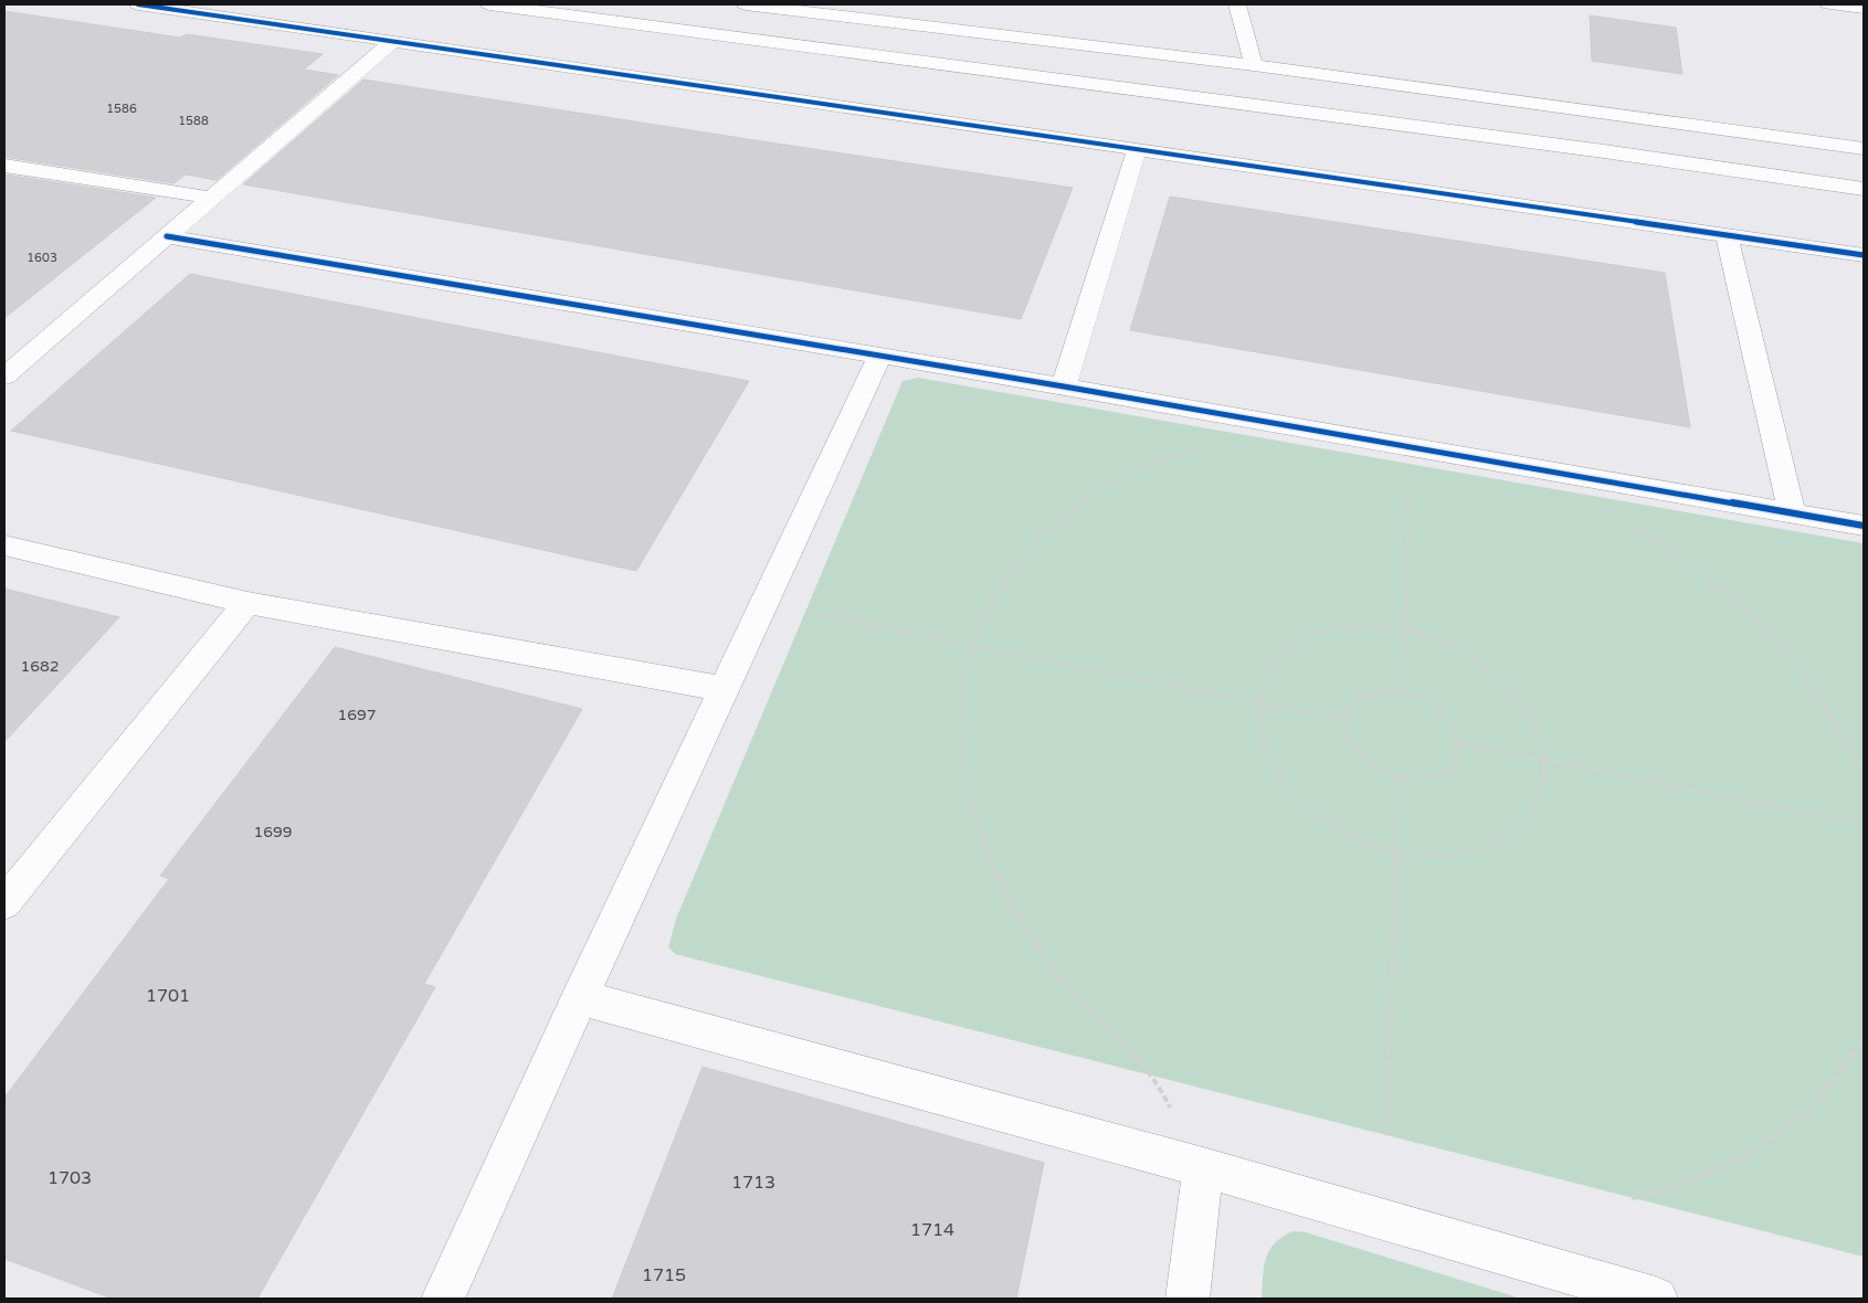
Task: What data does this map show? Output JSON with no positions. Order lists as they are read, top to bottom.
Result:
{
  "house_numbers": [
    "1586",
    "1588",
    "1603",
    "1682",
    "1697",
    "1699",
    "1701",
    "1703",
    "1713",
    "1714",
    "1715"
  ]
}
